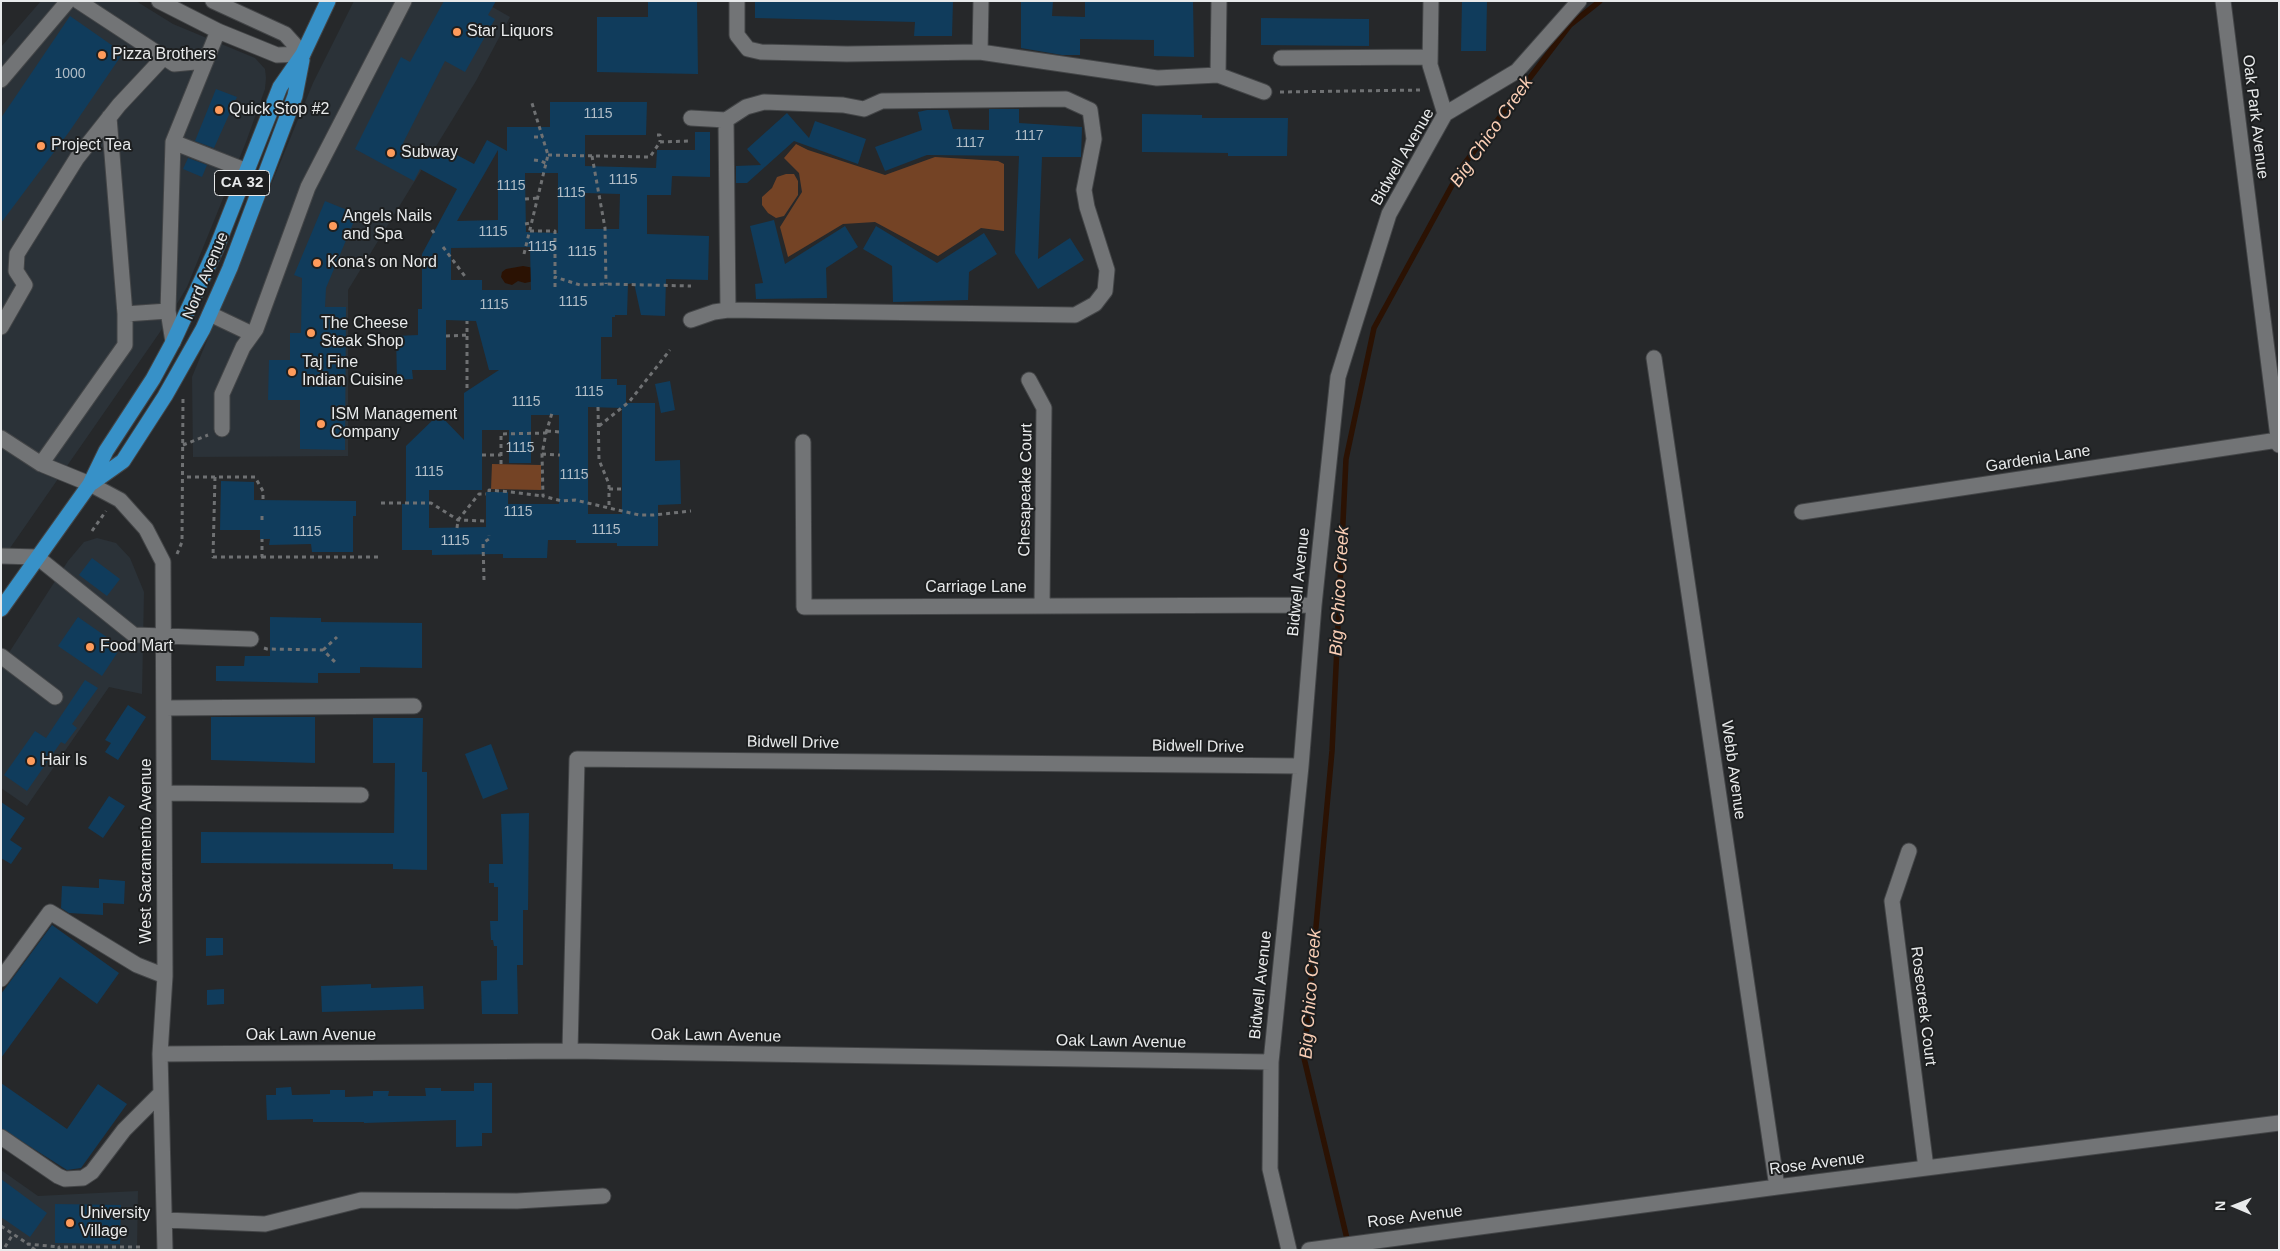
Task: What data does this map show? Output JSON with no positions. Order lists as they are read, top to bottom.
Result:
{
  "streets": {
    "main road": ["CA 32", "Nord Avenue"],
    "street": [
      "Oak Park Avenue",
      "Bidwell Avenue",
      "Gardenia Lane",
      "Chesapeake Court",
      "Carriage Lane",
      "Bidwell Drive",
      "Webb Avenue",
      "West Sacramento Avenue",
      "Rosecreek Court",
      "Oak Lawn Avenue",
      "Rose Avenue"
    ]
  },
  "crossings": [
    ["Oak Park Avenue", "Gardenia Lane"],
    ["Bidwell Avenue", "Carriage Lane"],
    ["Bidwell Avenue", "Bidwell Drive"],
    ["Bidwell Avenue", "Oak Lawn Avenue"],
    ["Nord Avenue", "West Sacramento Avenue"],
    ["Chesapeake Court", "Carriage Lane"],
    ["Bidwell Drive", "Oak Lawn Avenue"],
    ["Webb Avenue", "Rose Avenue"],
    ["West Sacramento Avenue", "Oak Lawn Avenue"],
    ["Rosecreek Court", "Rose Avenue"]
  ],
  "water": ["Big Chico Creek"],
  "places": [
    "Star Liquors",
    "Pizza Brothers",
    "Quick Stop #2",
    "Project Tea",
    "Subway",
    "Angels Nails and Spa",
    "Kona's on Nord",
    "The Cheese Steak Shop",
    "Taj Fine Indian Cuisine",
    "ISM Management Company",
    "Food Mart",
    "Hair Is",
    "University Village"
  ],
  "house_numbers": [
    "1000",
    "1115",
    "1117",
    "1117",
    "1115",
    "1115",
    "1115",
    "1115",
    "1115",
    "1115",
    "1115",
    "1115",
    "1115",
    "1115",
    "1115",
    "1115",
    "1115",
    "1115",
    "1115",
    "1115",
    "1115"
  ],
  "north": "left"
}
